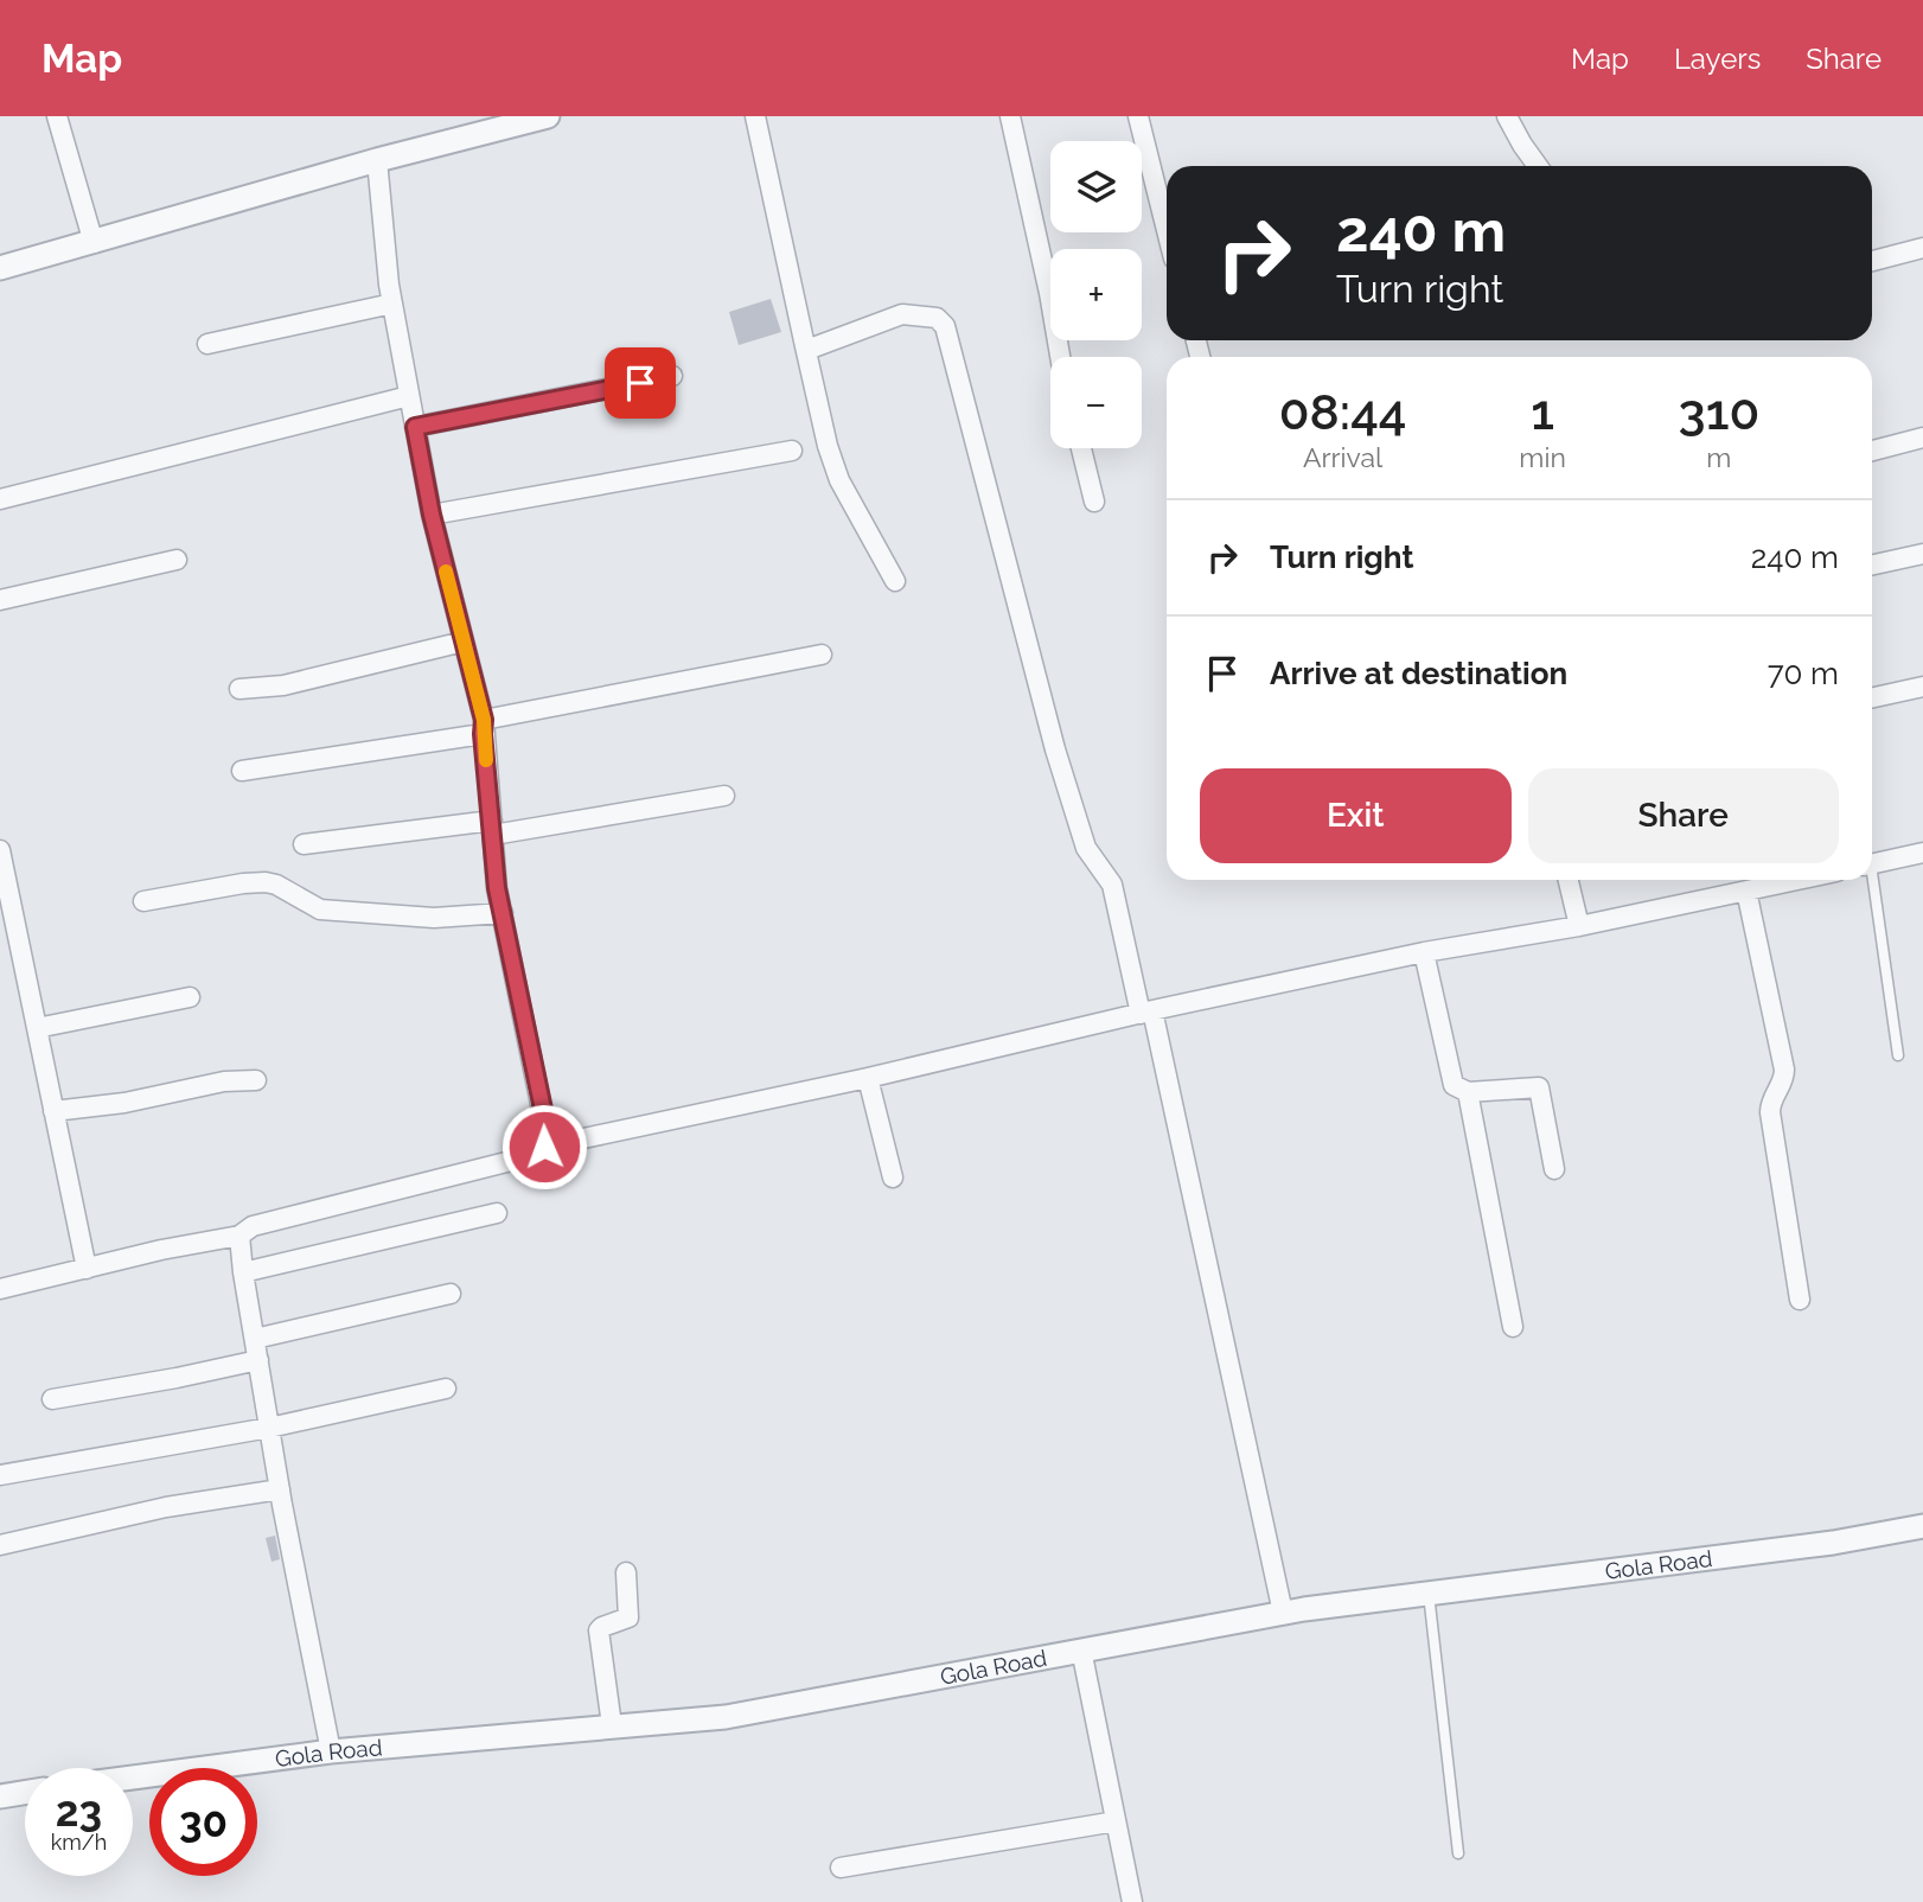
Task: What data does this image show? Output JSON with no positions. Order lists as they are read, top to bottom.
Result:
{
  "streets": {
    "street": ["Gola Road"]
  },
  "page": {
    "header": "Map",
    "nav": ["Map", "Layers", "Share"],
    "map_buttons": ["+", "−"],
    "turn": ["240 m", "Turn right"],
    "eta": [
      "08:44",
      "Arrival",
      "1",
      "min",
      "310",
      "m"
    ],
    "list": [
      {
        "name": "Turn right",
        "value": "240 m"
      },
      {
        "name": "Arrive at destination",
        "value": "70 m"
      }
    ],
    "buttons": ["Exit", "Share"],
    "speed": "23 km/h",
    "limit": "30"
  }
}
